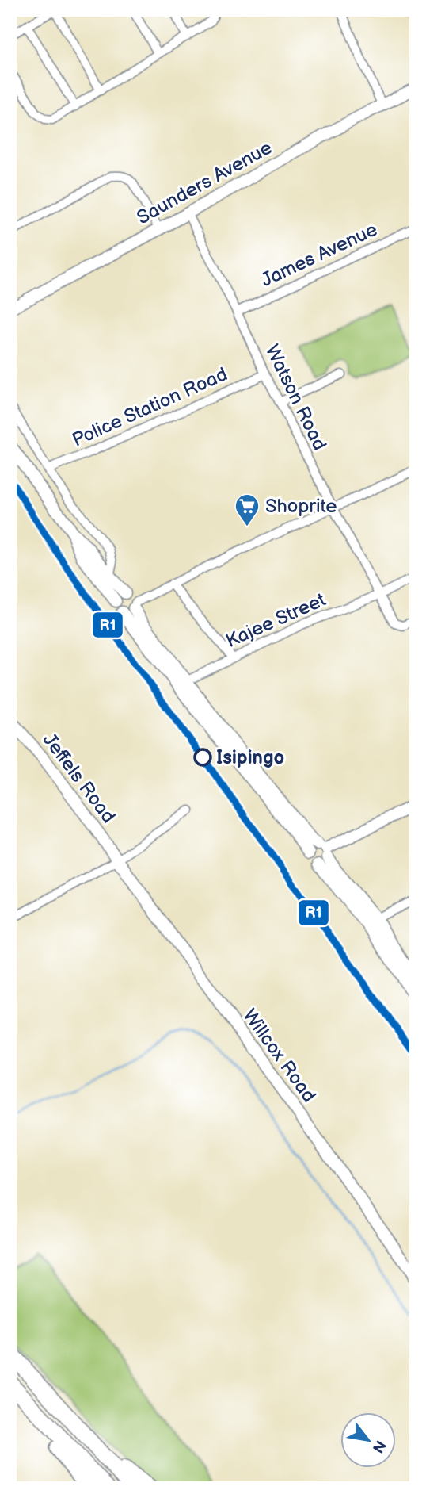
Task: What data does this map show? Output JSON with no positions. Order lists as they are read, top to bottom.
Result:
{
  "streets": {
    "street": [
      "Saunders Avenue",
      "James Avenue",
      "Watson Road",
      "Police Station Road",
      "Kajee Street",
      "Jeffels Road",
      "Willcox Road"
    ]
  },
  "crossings": [
    ["Saunders Avenue", "Watson Road"],
    ["James Avenue", "Watson Road"],
    ["Watson Road", "Police Station Road"],
    ["Watson Road", "Kajee Street"],
    ["Jeffels Road", "Willcox Road"]
  ],
  "places": {
    "supermarket": ["Shoprite"],
    "other": ["Isipingo"]
  },
  "lines": ["transit line R1"],
  "north": "bottom right"
}
